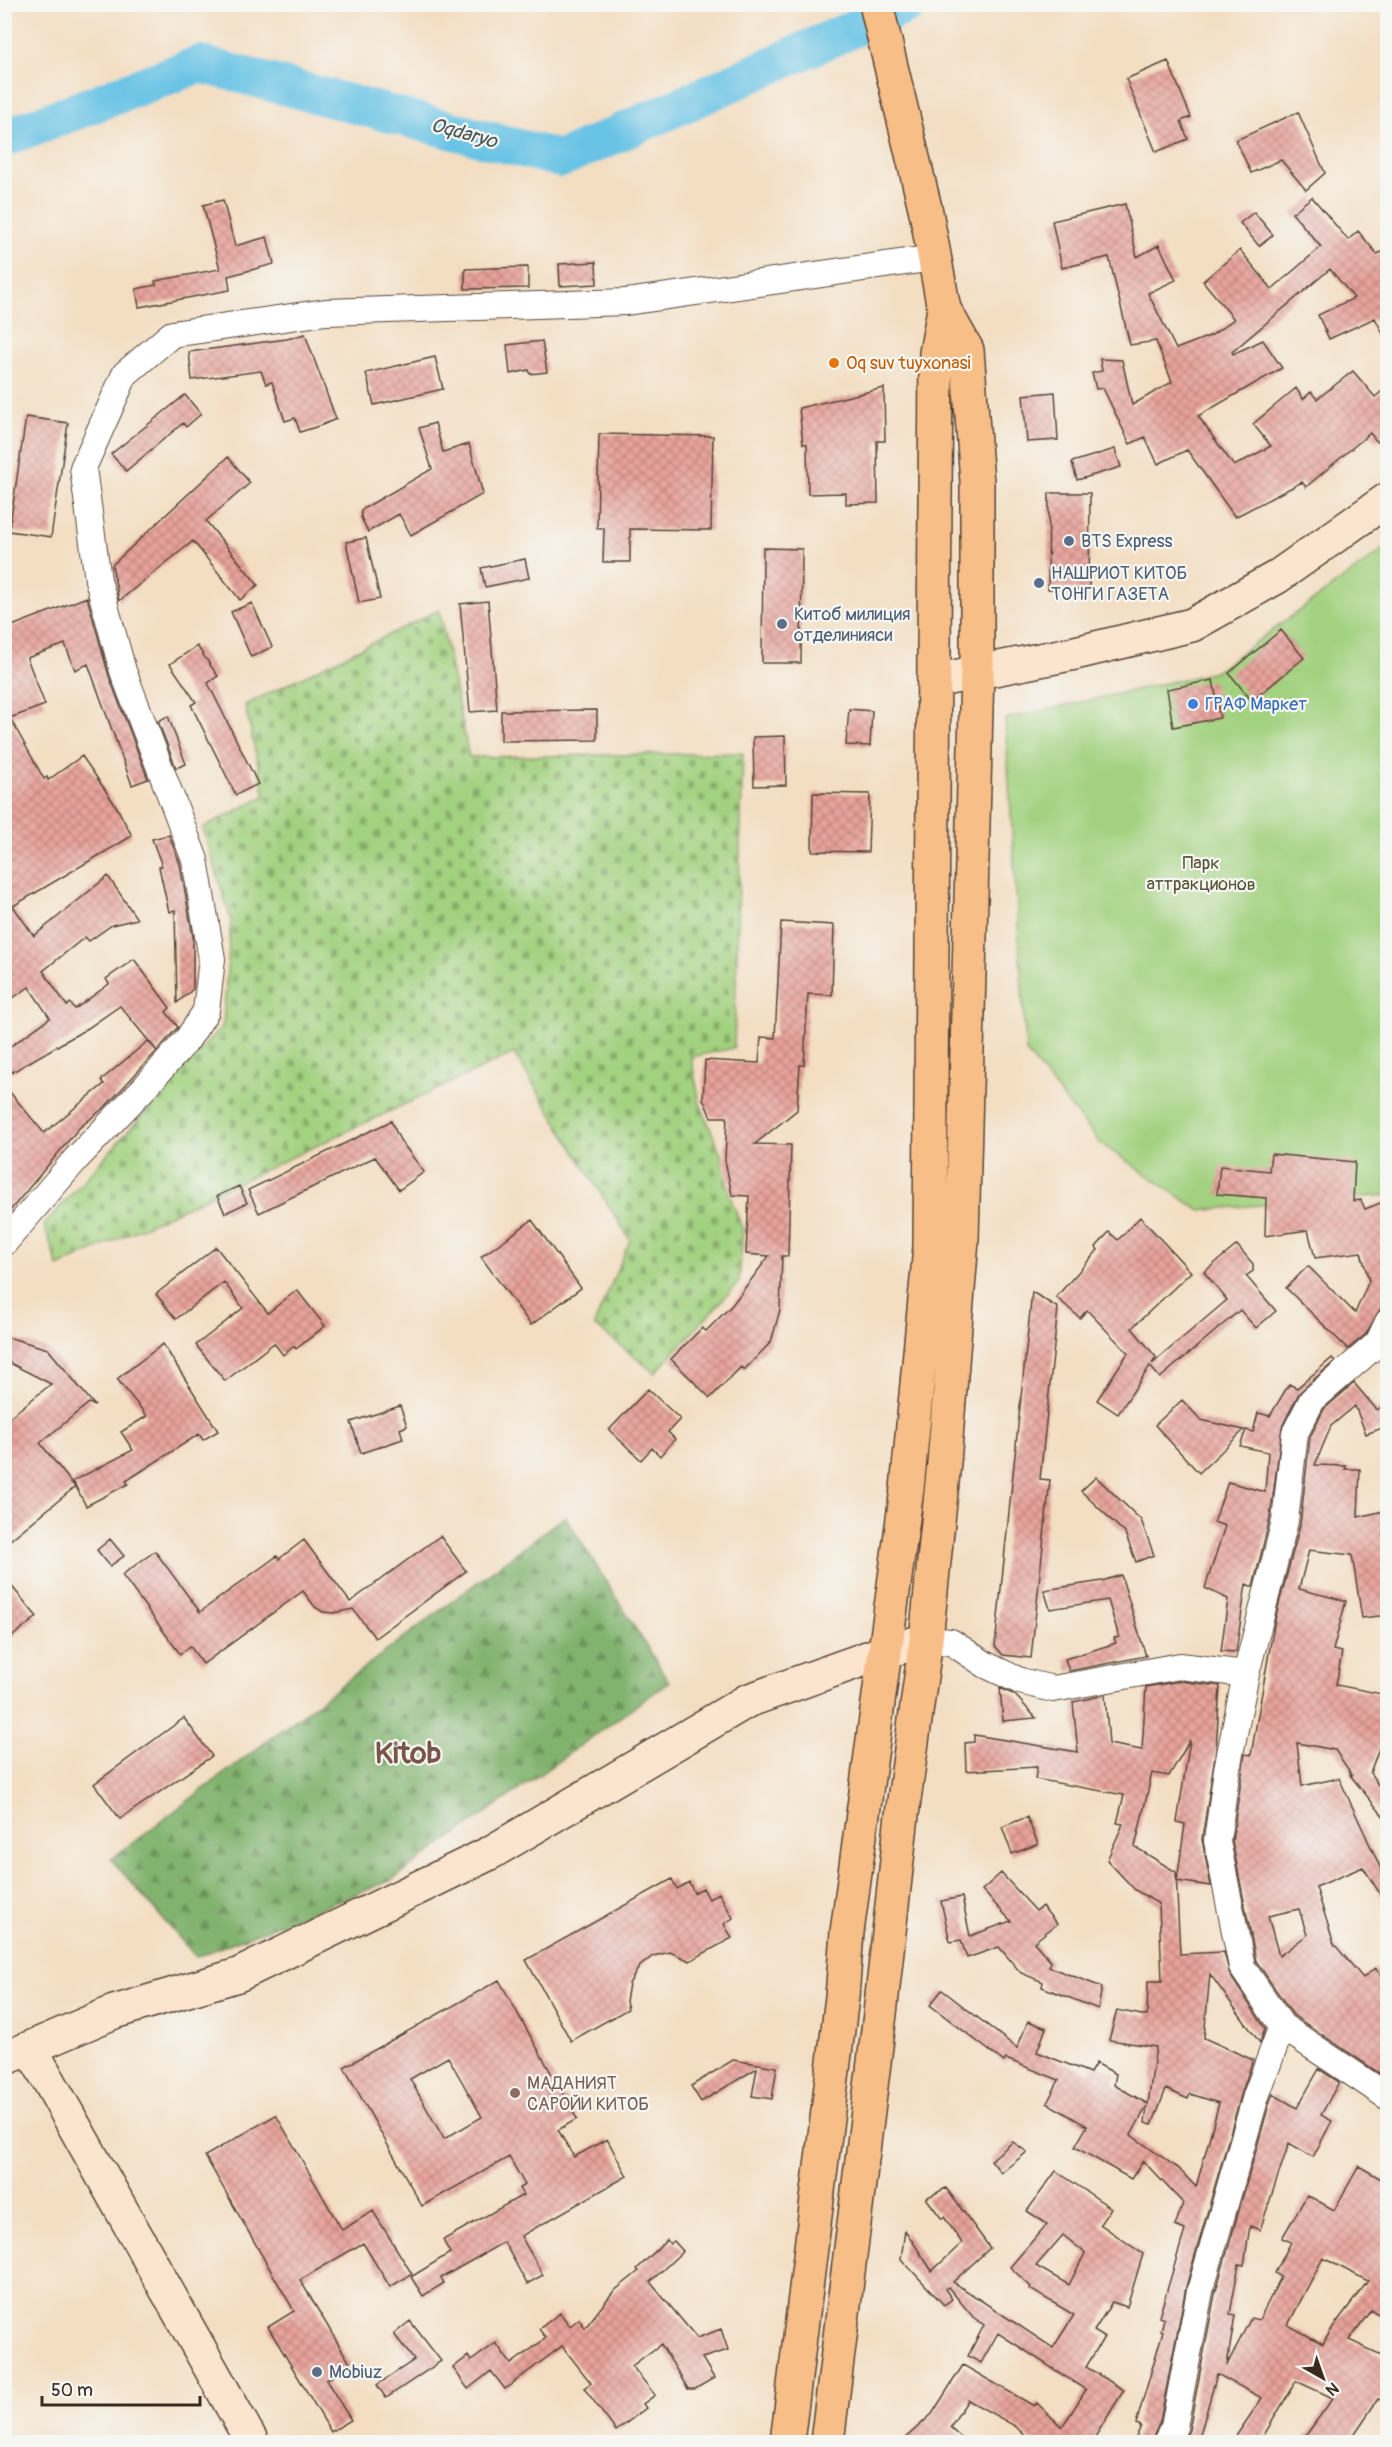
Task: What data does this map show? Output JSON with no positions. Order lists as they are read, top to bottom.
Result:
{
  "districts": ["Kitob"],
  "water": ["Oqdaryo"],
  "parks": ["Парк аттракционов"],
  "places": [
    "Oq suv tuyxonasi",
    "BTS Express",
    "НАШРИОТ КИТОБ ТОНГИ ГАЗЕТА",
    "Китоб милиция отделинияси",
    "ГРАФ Маркет",
    "МАДАНИЯТ САРОЙИ КИТОБ",
    "Mobiuz"
  ],
  "scale_bar": "50 m",
  "north": "bottom right"
}
